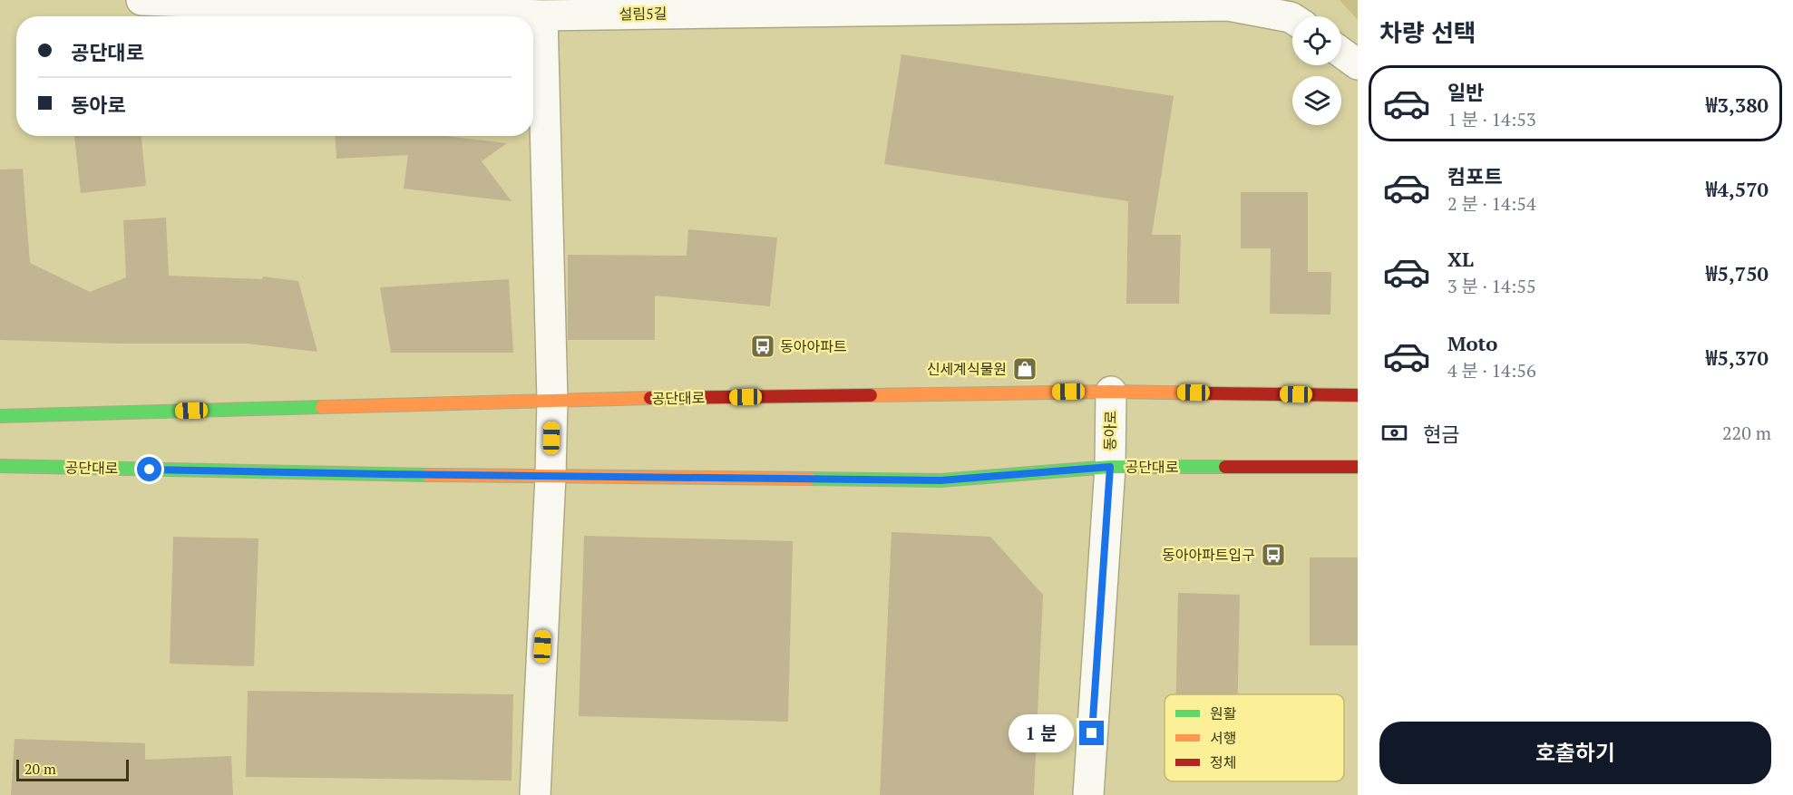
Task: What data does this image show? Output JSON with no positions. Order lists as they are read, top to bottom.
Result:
{
  "streets": {
    "street": ["설림5길", "공단대로", "동아로"]
  },
  "crossings": [
    ["공단대로", "동아로"]
  ],
  "places": {
    "bus stop": ["동아아파트", "동아아파트입구"],
    "shop": ["신세계식물원"]
  },
  "legend": ["원활", "서행", "정체"],
  "scale_bar": "20 m",
  "page": {
    "heading": "차량 선택",
    "banner": ["공단대로", "동아로"],
    "list": [
      {
        "name": "일반",
        "note": "1 분 · 14:53",
        "value": "₩3,380"
      },
      {
        "name": "컴포트",
        "note": "2 분 · 14:54",
        "value": "₩4,570"
      },
      {
        "name": "XL",
        "note": "3 분 · 14:55",
        "value": "₩5,750"
      },
      {
        "name": "Moto",
        "note": "4 분 · 14:56",
        "value": "₩5,370"
      }
    ],
    "pay": ["현금", "220 m"],
    "buttons": "호출하기",
    "bubble": "1 분",
    "scale": "20 m"
  }
}
